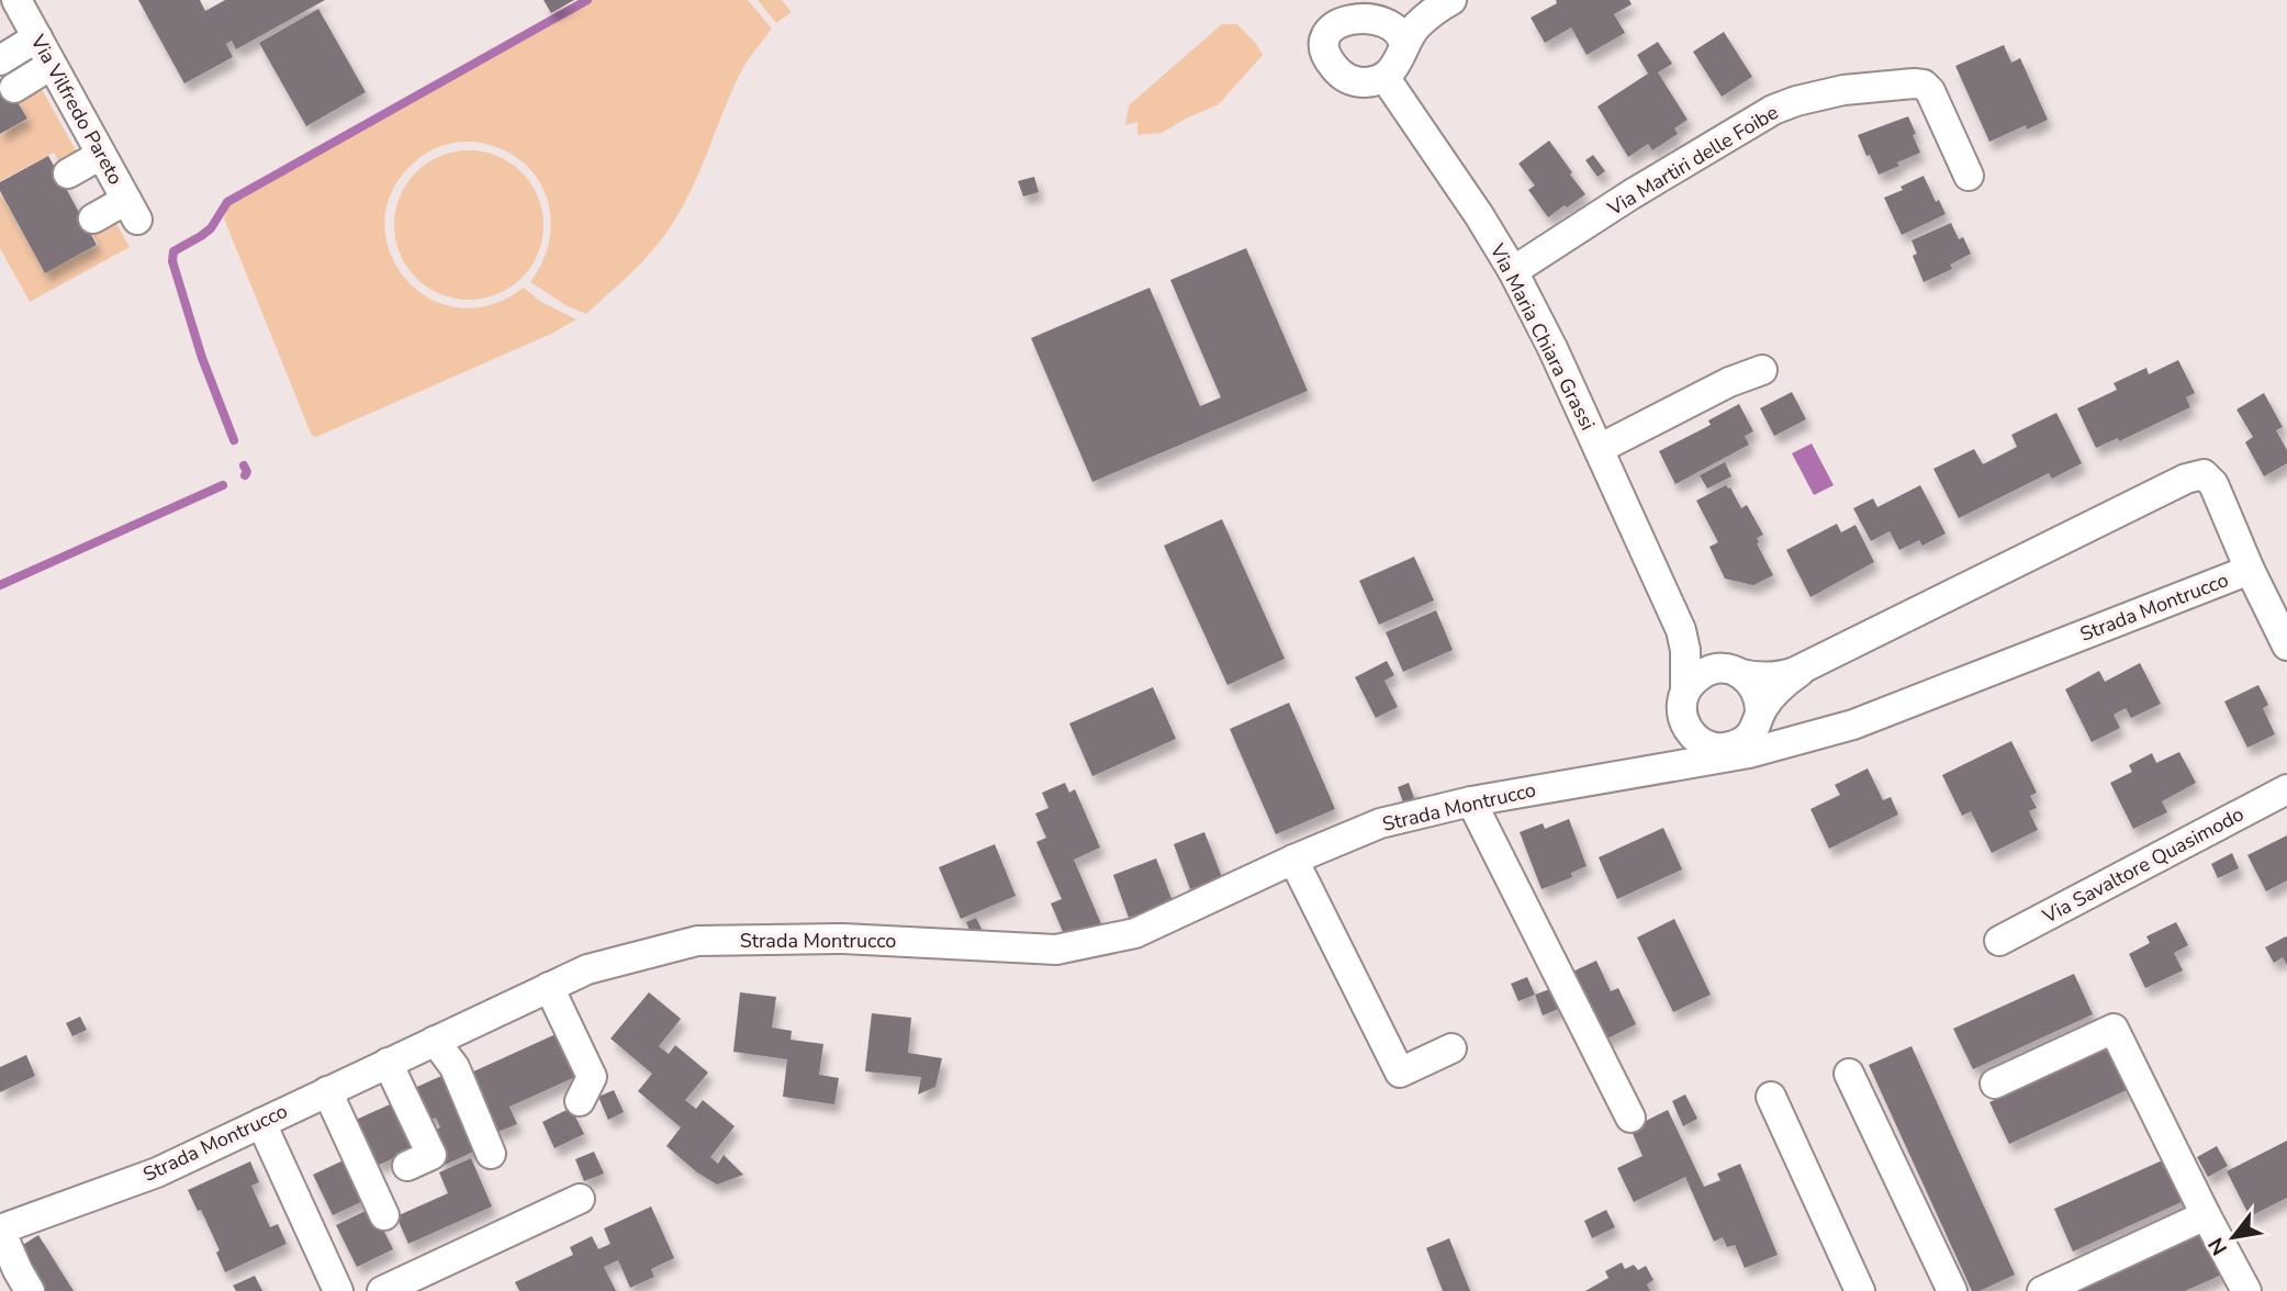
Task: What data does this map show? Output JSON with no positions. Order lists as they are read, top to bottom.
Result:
{
  "streets": {
    "street": [
      "Via Vilfredo Pareto",
      "Via Martiri delle Foibe",
      "Via Maria Chiara Grassi",
      "Strada Montrucco",
      "Via Savaltore Quasimodo"
    ]
  },
  "crossings": [
    ["Via Martiri delle Foibe", "Via Maria Chiara Grassi"],
    ["Via Maria Chiara Grassi", "Strada Montrucco"]
  ],
  "north": "bottom left"
}
